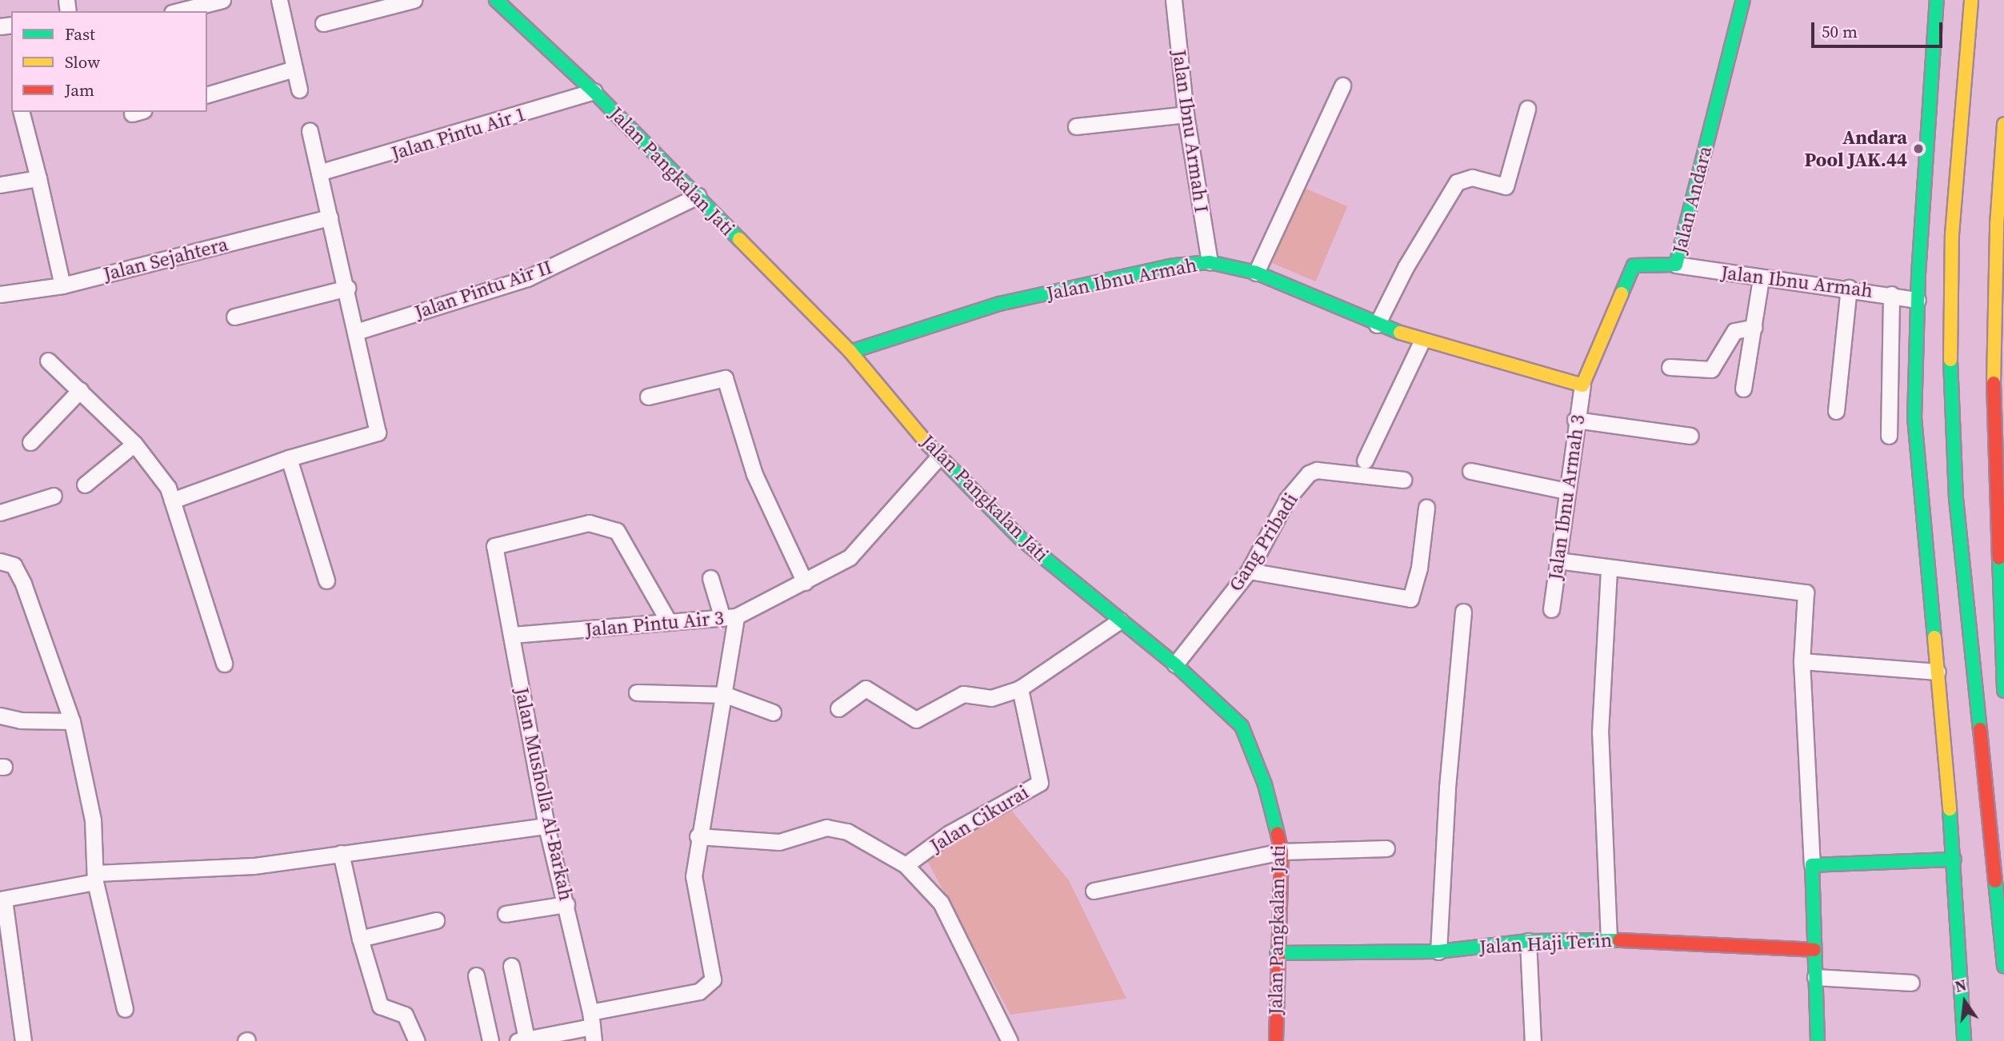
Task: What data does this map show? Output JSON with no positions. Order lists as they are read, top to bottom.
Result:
{
  "streets": {
    "main road": [
      "Jalan Pangkalan Jati",
      "Jalan Andara",
      "Jalan Ibnu Armah",
      "Jalan Haji Terin"
    ],
    "street": [
      "Jalan Ibnu Armah I",
      "Jalan Pintu Air 1",
      "Jalan Sejahtera",
      "Jalan Pintu Air II",
      "Jalan Ibnu Armah 3",
      "Gang Pribadi",
      "Jalan Pintu Air 3",
      "Jalan Musholla Al-Barkah",
      "Jalan Cikurai"
    ]
  },
  "crossings": [
    ["Jalan Ibnu Armah I", "Jalan Ibnu Armah"],
    ["Jalan Pintu Air 1", "Jalan Pangkalan Jati"],
    ["Jalan Pangkalan Jati", "Jalan Ibnu Armah"],
    ["Jalan Pangkalan Jati", "Jalan Pintu Air II"],
    ["Jalan Pangkalan Jati", "Gang Pribadi"],
    ["Jalan Pangkalan Jati", "Jalan Pintu Air 3"],
    ["Jalan Pangkalan Jati", "Jalan Haji Terin"],
    ["Jalan Andara", "Jalan Ibnu Armah"],
    ["Jalan Andara", "Jalan Ibnu Armah 3"],
    ["Jalan Ibnu Armah", "Jalan Ibnu Armah 3"],
    ["Jalan Pintu Air 3", "Jalan Musholla Al-Barkah"]
  ],
  "places": ["Andara Pool JAK.44"],
  "legend": ["Fast", "Slow", "Jam"],
  "scale_bar": "50 m",
  "north": "top"
}
